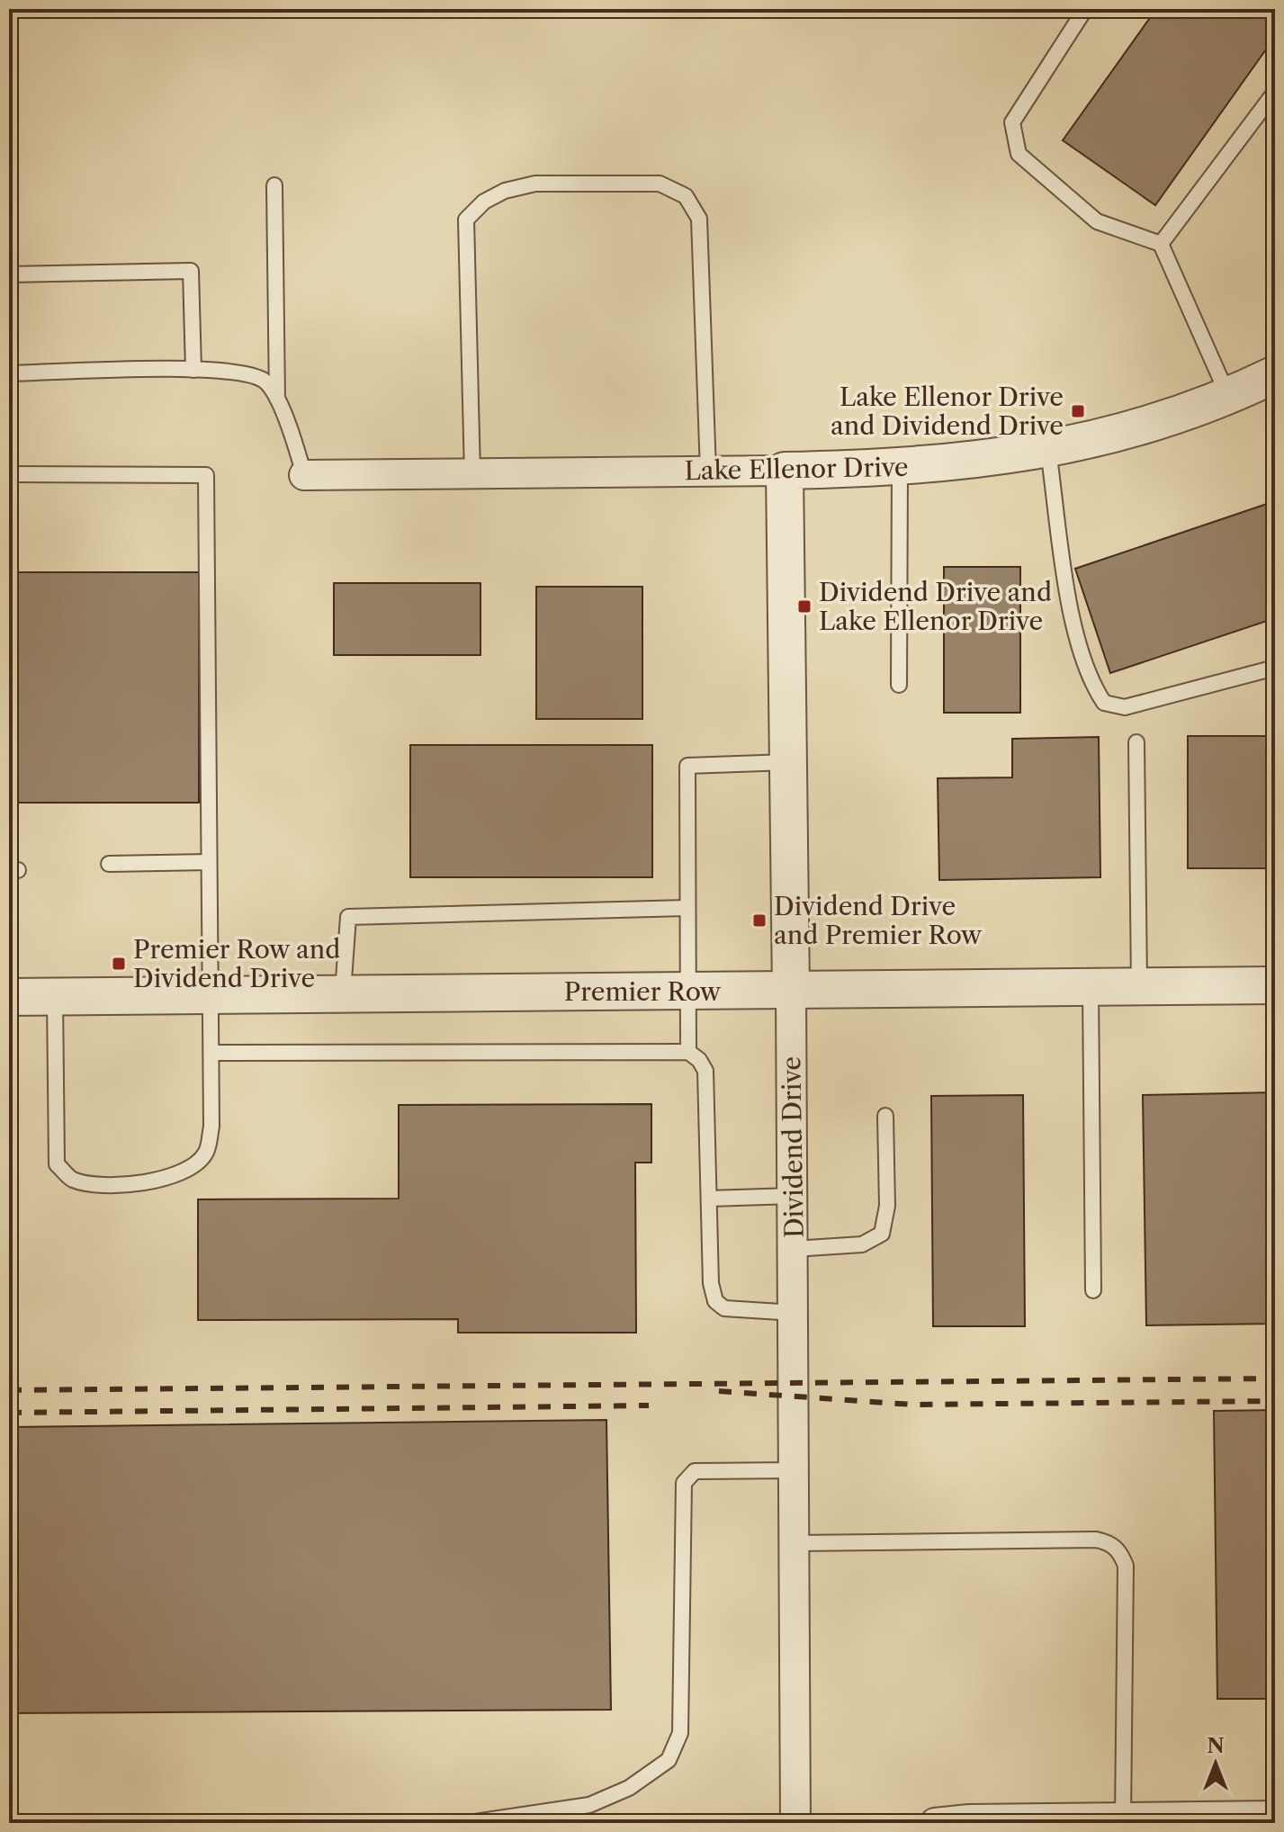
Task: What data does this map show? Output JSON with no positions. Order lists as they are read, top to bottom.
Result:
{
  "streets": {
    "street": ["Lake Ellenor Drive", "Premier Row", "Dividend Drive"]
  },
  "crossings": [
    ["Lake Ellenor Drive", "Dividend Drive"],
    ["Premier Row", "Dividend Drive"]
  ],
  "places": {
    "transit": [
      "Lake Ellenor Drive and Dividend Drive",
      "Dividend Drive and Lake Ellenor Drive",
      "Dividend Drive and Premier Row",
      "Premier Row and Dividend Drive"
    ]
  },
  "north": "top"
}
